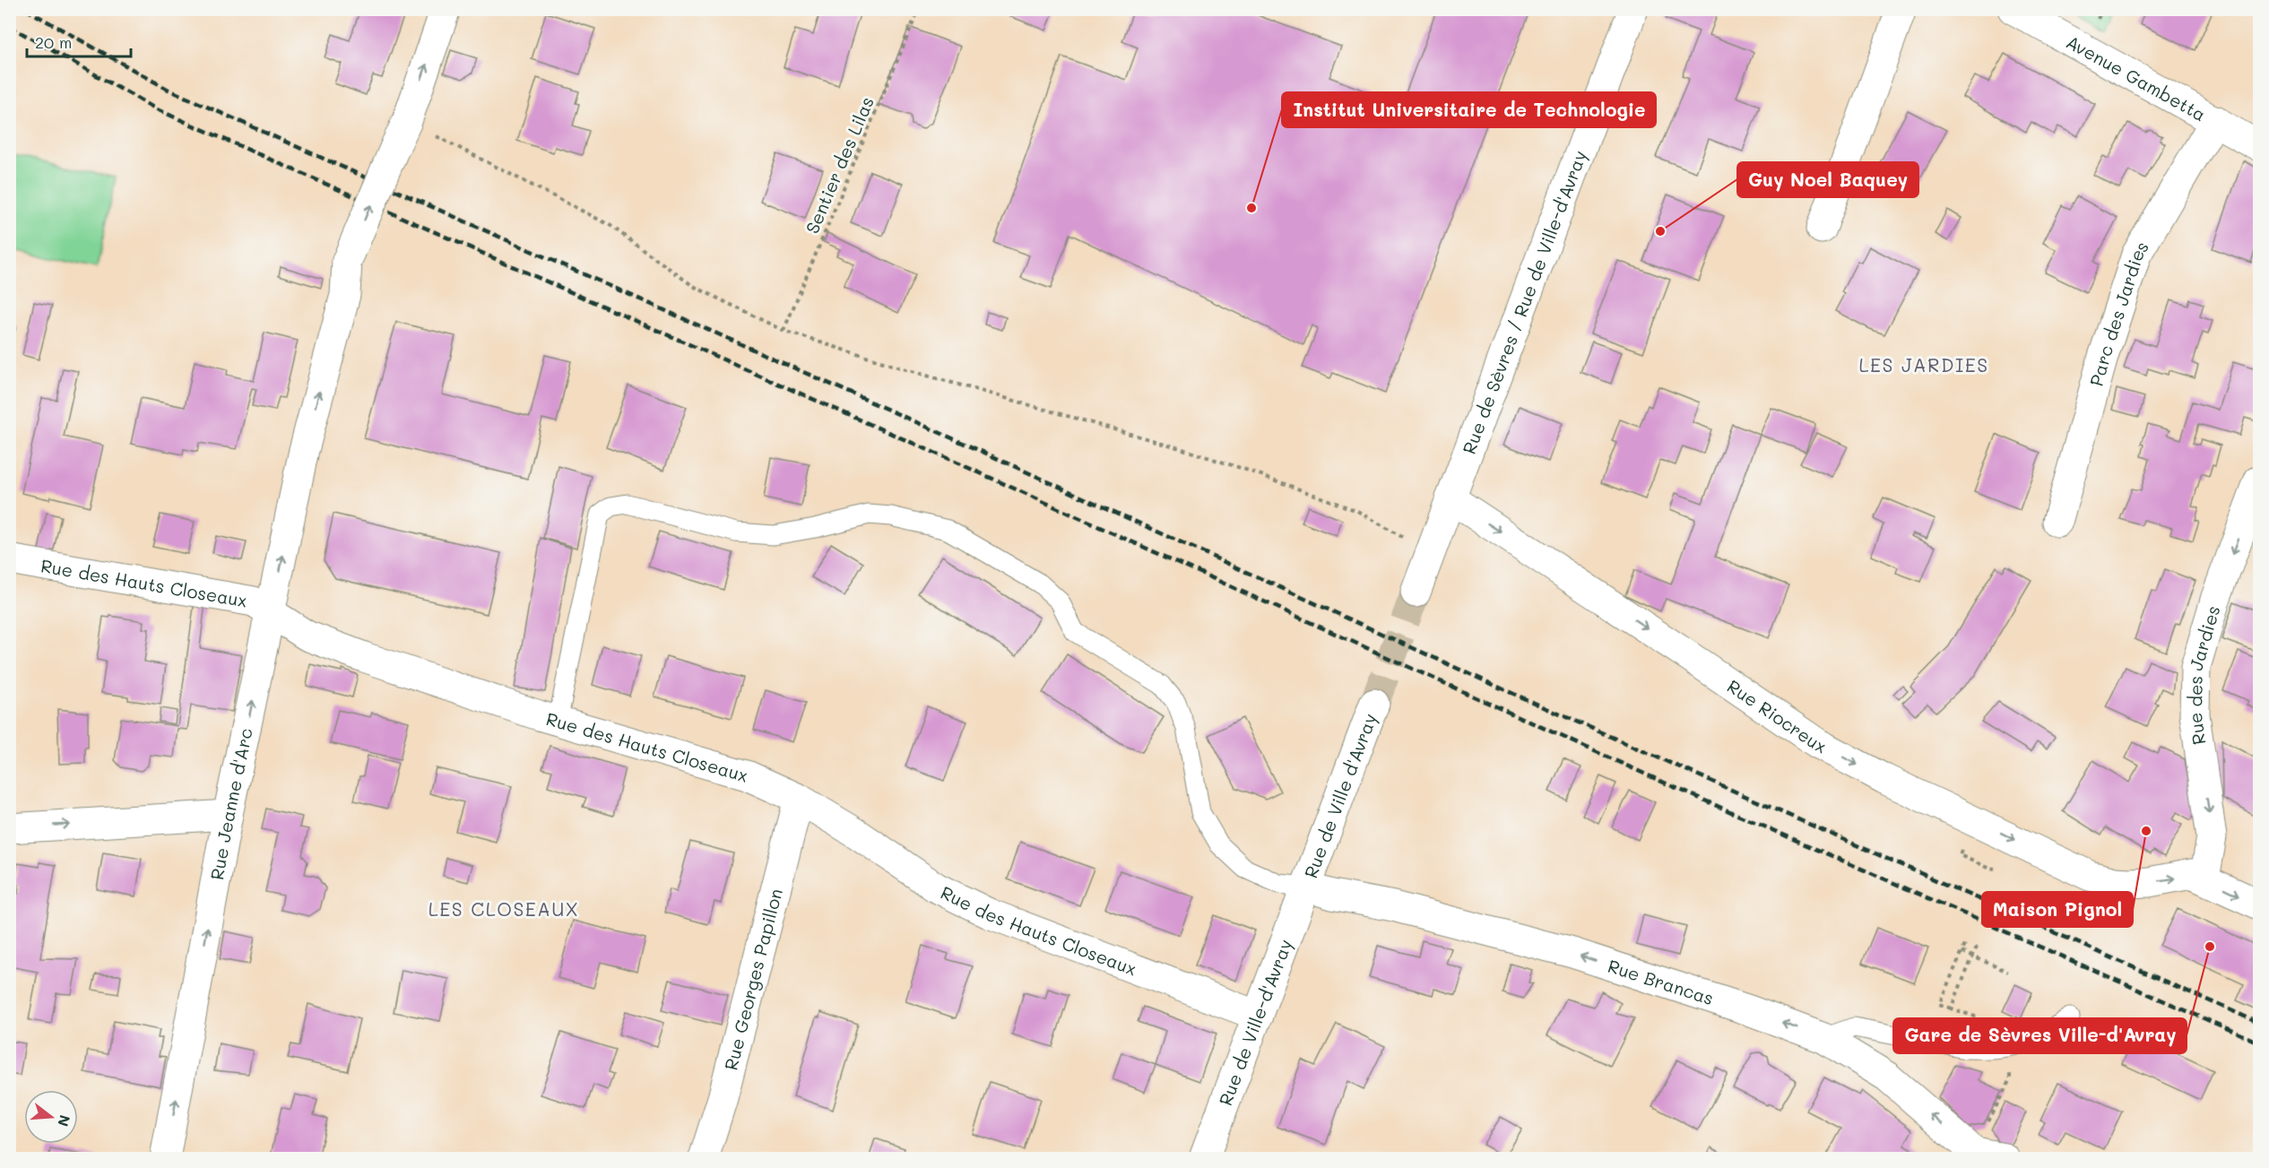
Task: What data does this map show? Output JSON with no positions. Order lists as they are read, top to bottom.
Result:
{
  "streets": {
    "street": [
      "Avenue Gambetta",
      "Rue de Sèvres / Rue de Ville-d'Avray",
      "Parc des Jardies",
      "Rue des Hauts Closeaux",
      "Rue des Jardies",
      "Rue Riocreux",
      "Rue de Ville d'Avray",
      "Rue Jeanne d'Arc",
      "Rue Georges Papillon",
      "Rue Brancas",
      "Rue de Ville-d'Avray"
    ],
    "path": ["Sentier des Lilas"]
  },
  "crossings": [
    ["Avenue Gambetta", "Parc des Jardies"],
    ["Rue de Sèvres / Rue de Ville-d'Avray", "Rue Riocreux"],
    ["Rue des Hauts Closeaux", "Rue Jeanne d'Arc"],
    ["Rue des Hauts Closeaux", "Rue Georges Papillon"],
    ["Rue des Hauts Closeaux", "Rue de Ville-d'Avray"],
    ["Rue des Jardies", "Rue Riocreux"],
    ["Rue de Ville d'Avray", "Rue Brancas"],
    ["Rue de Ville d'Avray", "Rue de Ville-d'Avray"],
    ["Rue Brancas", "Rue de Ville-d'Avray"]
  ],
  "one_way": [
    "Rue des Jardies",
    "Rue Riocreux",
    "Rue Jeanne d'Arc",
    "Rue Brancas"
  ],
  "districts": ["LES JARDIES", "LES CLOSEAUX"],
  "places": [
    "Institut Universitaire de Technologie",
    "Guy Noel Baquey",
    "Maison Pignol",
    "Gare de Sèvres Ville-d'Avray"
  ],
  "scale_bar": "20 m",
  "north": "right"
}
